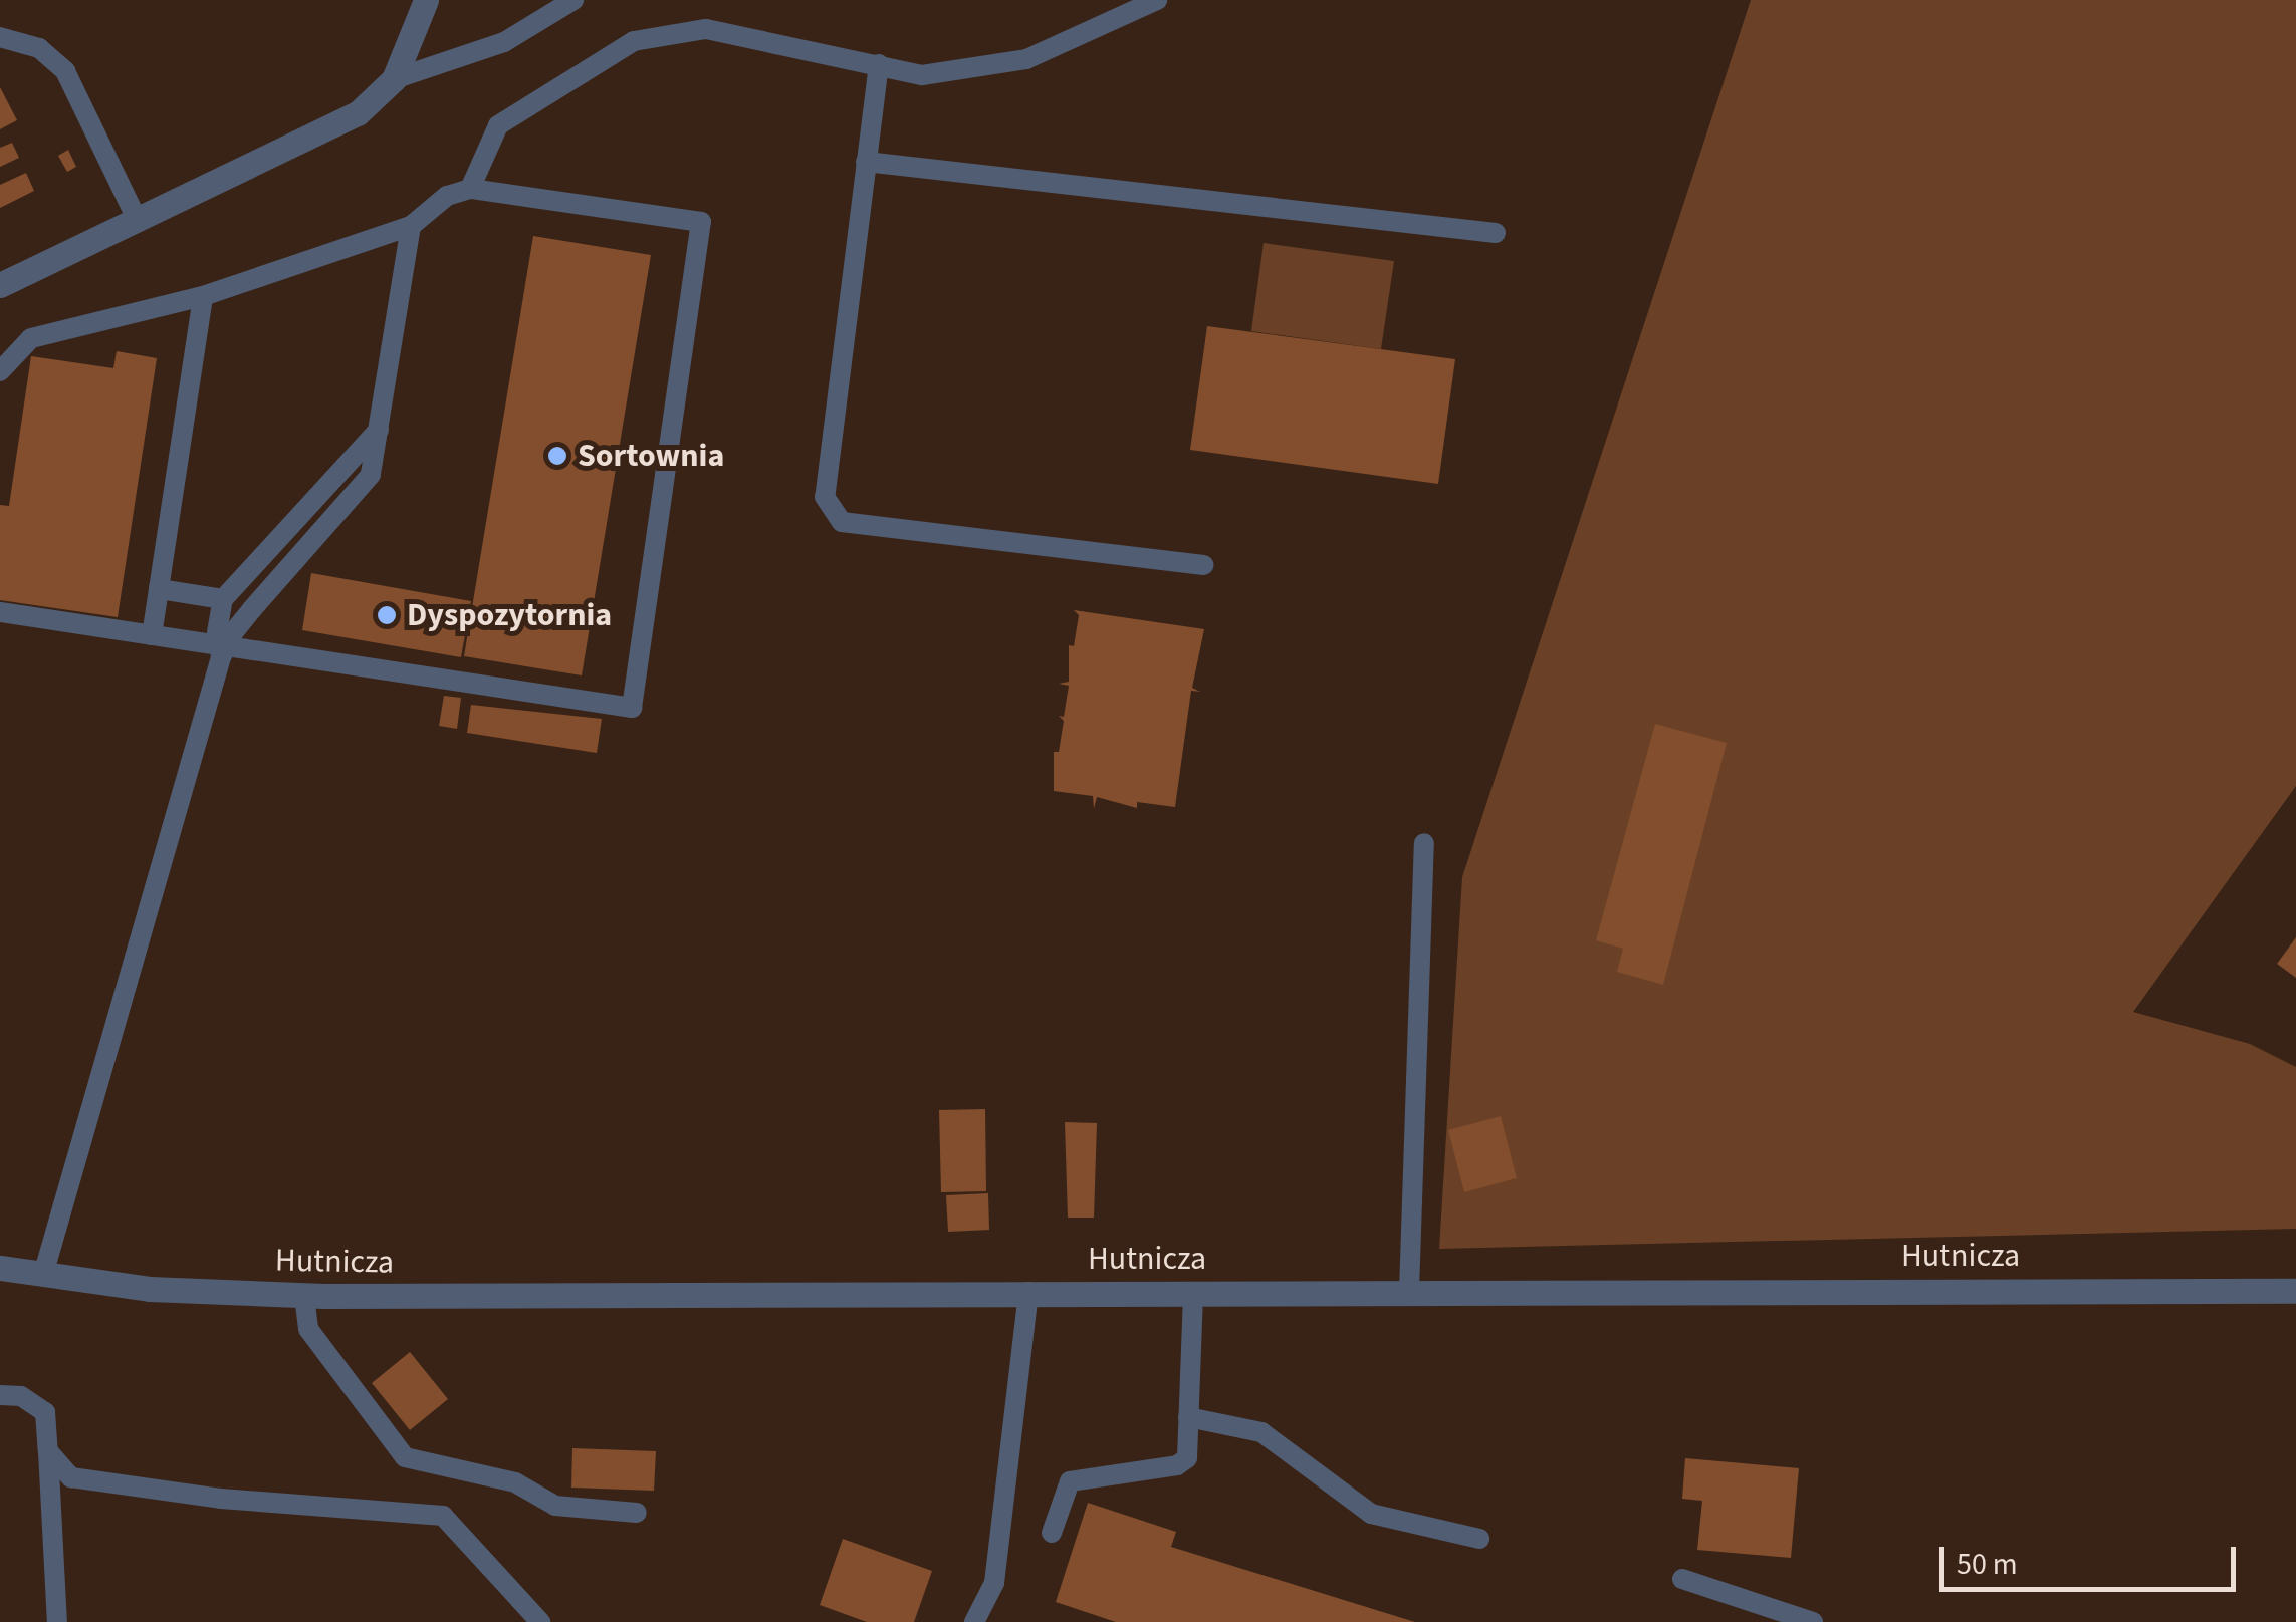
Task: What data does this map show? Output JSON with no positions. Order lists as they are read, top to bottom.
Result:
{
  "streets": {
    "street": ["Hutnicza"]
  },
  "places": ["Sortownia", "Dyspozytornia"],
  "scale_bar": "50 m"
}
